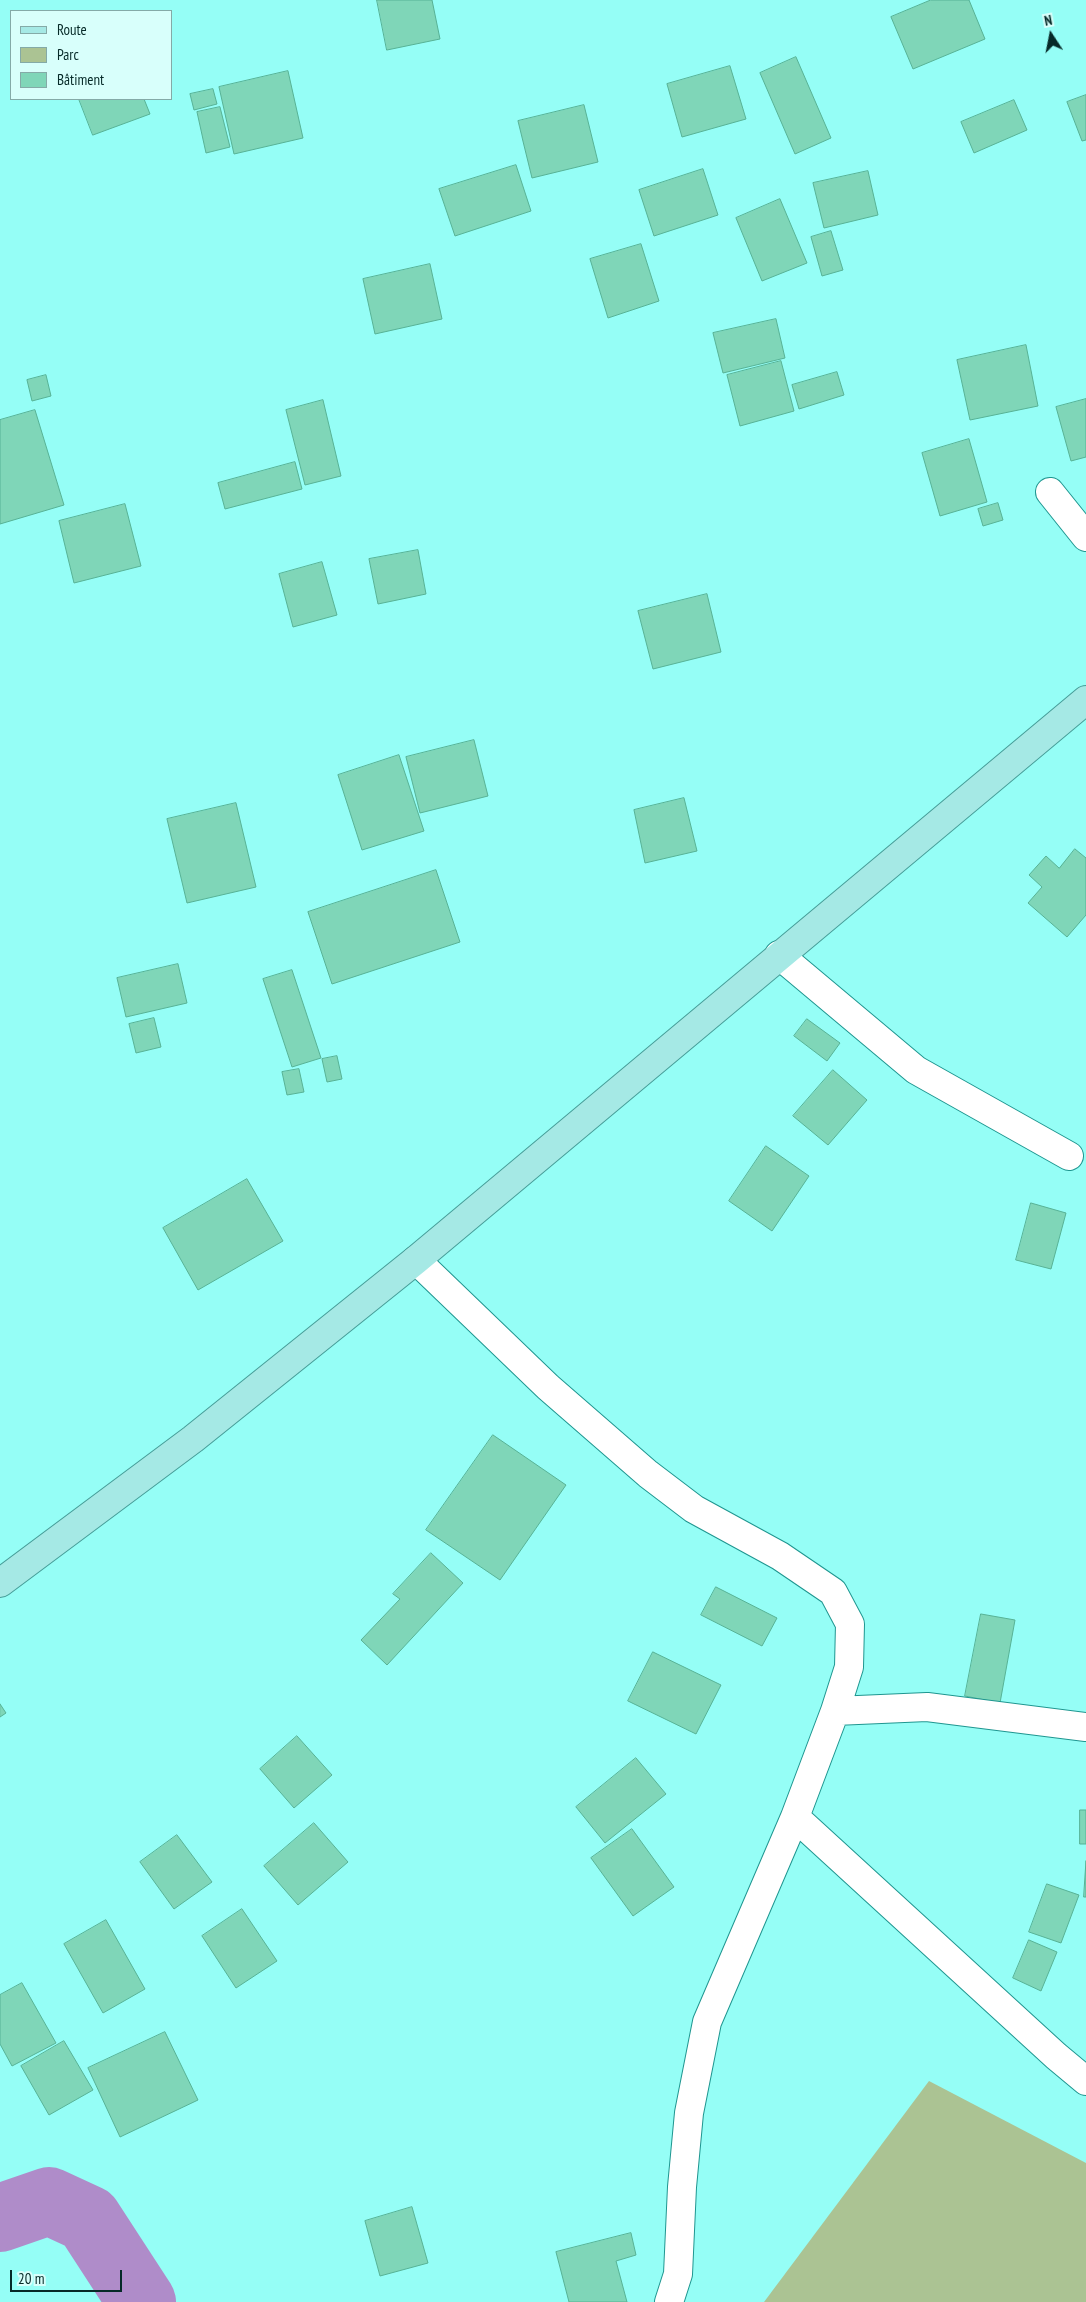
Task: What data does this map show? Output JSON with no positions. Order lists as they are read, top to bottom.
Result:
{
  "legend": ["Route", "Parc", "Bâtiment"],
  "scale_bar": "20 m",
  "north": "top"
}
